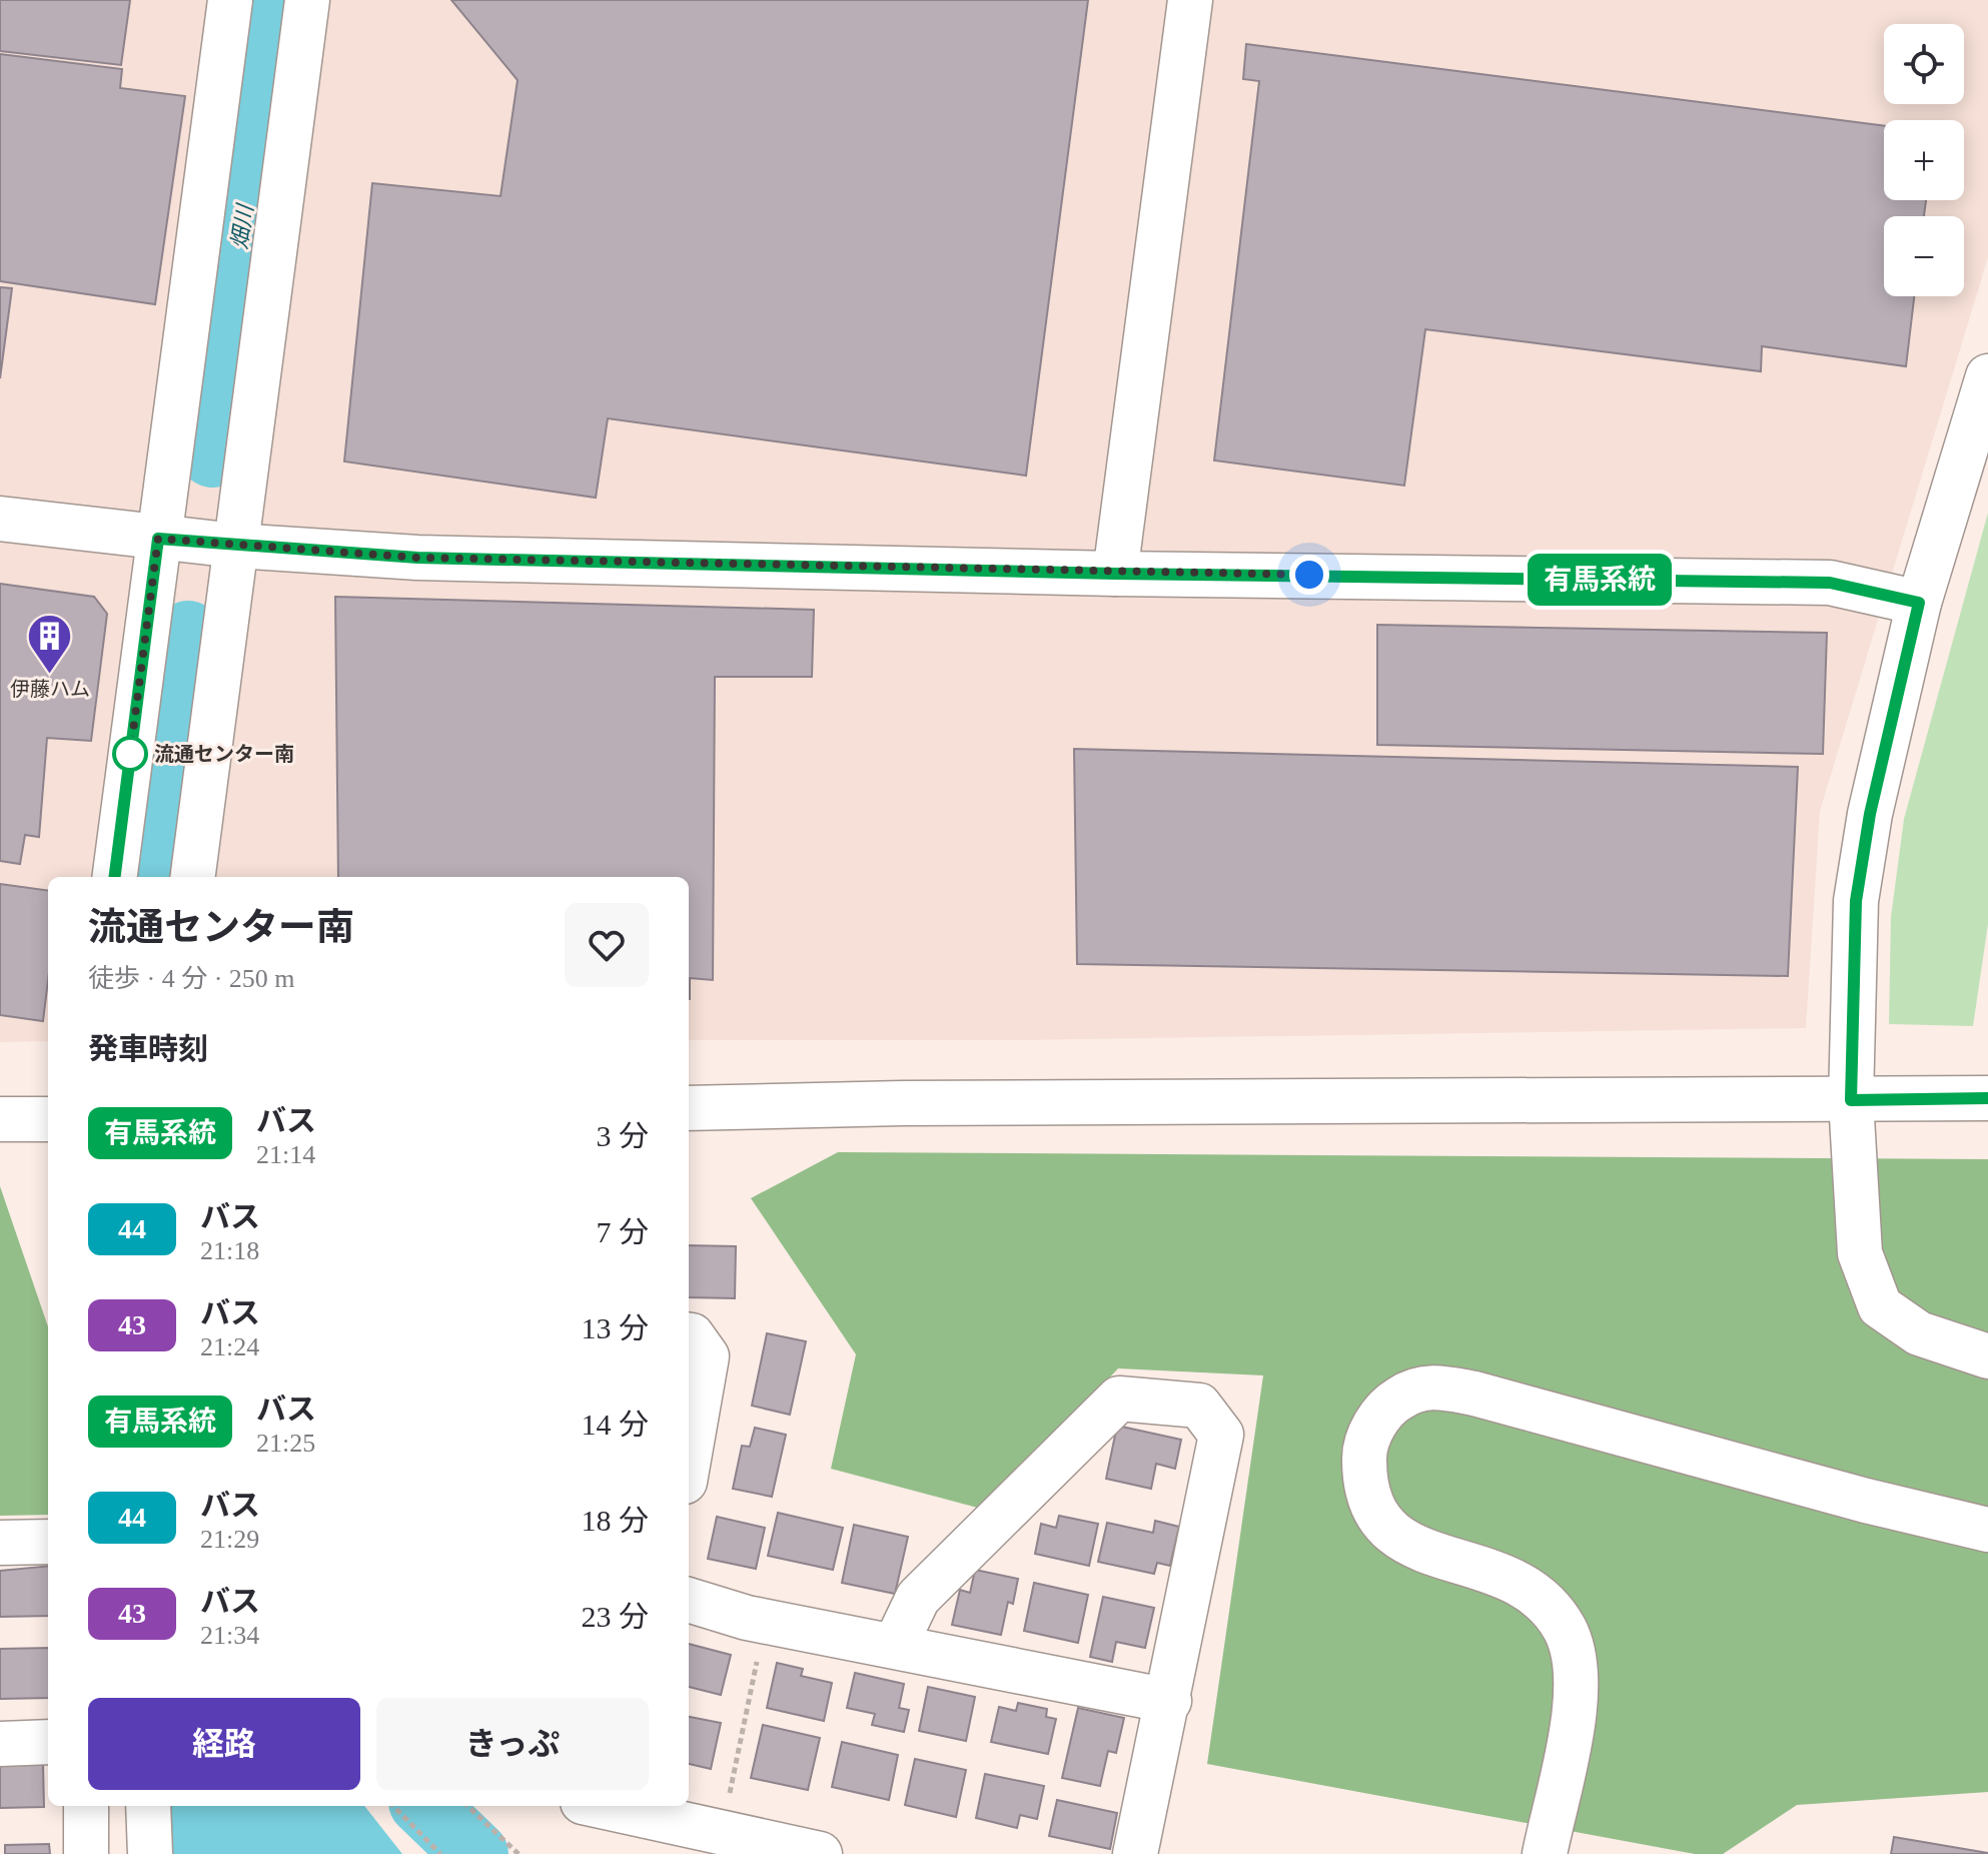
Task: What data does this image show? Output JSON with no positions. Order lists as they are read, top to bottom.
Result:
{
  "water": ["畑川"],
  "places": {
    "building": ["伊藤ハム"],
    "other": ["流通センター南"]
  },
  "lines": ["bus line 有馬系統"],
  "page": {
    "on_map": "有馬系統",
    "map_buttons": ["+", "−"],
    "heading": [
      ["流通センター南", "徒歩 · 4 分 · 250 m"],
      "発車時刻"
    ],
    "list": [
      {
        "mark": "有馬系統",
        "name": "バス",
        "note": "21:14",
        "value": "3 分"
      },
      {
        "mark": "44",
        "name": "バス",
        "note": "21:18",
        "value": "7 分"
      },
      {
        "mark": "43",
        "name": "バス",
        "note": "21:24",
        "value": "13 分"
      },
      {
        "mark": "有馬系統",
        "name": "バス",
        "note": "21:25",
        "value": "14 分"
      },
      {
        "mark": "44",
        "name": "バス",
        "note": "21:29",
        "value": "18 分"
      },
      {
        "mark": "43",
        "name": "バス",
        "note": "21:34",
        "value": "23 分"
      }
    ],
    "buttons": ["経路", "きっぷ"]
  }
}
